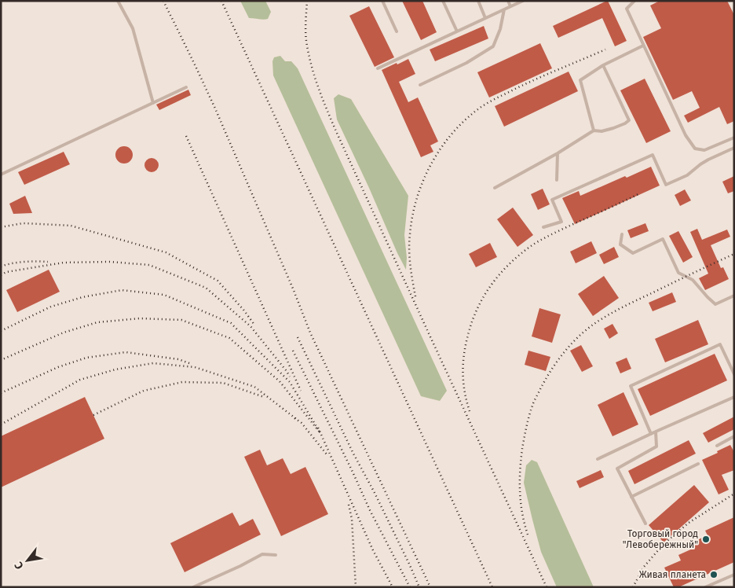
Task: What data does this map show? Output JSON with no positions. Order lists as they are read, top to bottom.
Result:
{
  "places": ["Торговый город \"Левобережный\"", "Живая планета"],
  "north": "bottom left"
}
